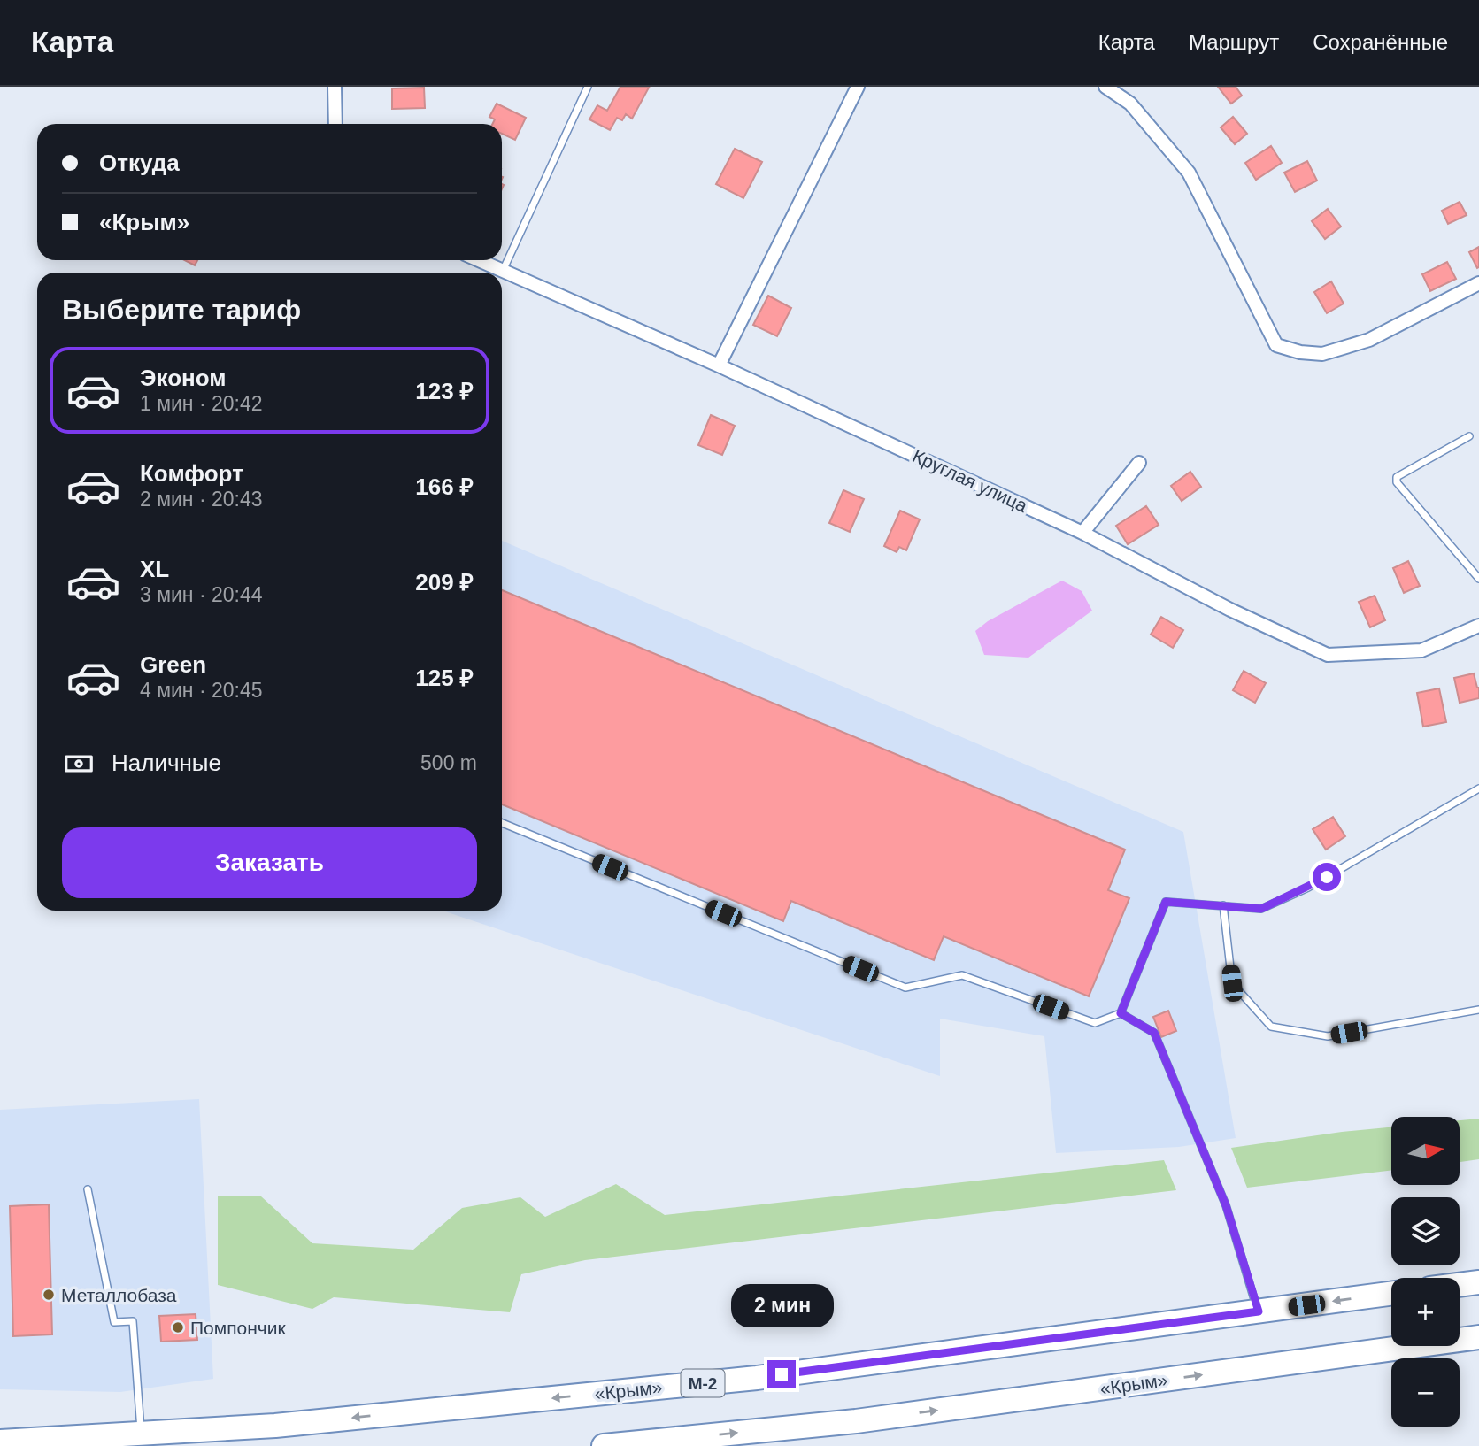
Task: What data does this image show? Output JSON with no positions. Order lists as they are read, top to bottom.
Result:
{
  "streets": {
    "highway": ["М-2", "«Крым»"],
    "street": ["Круглая улица"]
  },
  "places": ["Металлобаза", "Помпончик"],
  "north": "right",
  "page": {
    "header": "Карта",
    "nav": ["Карта", "Маршрут", "Сохранённые"],
    "banner": ["Откуда", "«Крым»"],
    "heading": "Выберите тариф",
    "list": [
      {
        "name": "Эконом",
        "note": "1 мин · 20:42",
        "value": "123 ₽"
      },
      {
        "name": "Комфорт",
        "note": "2 мин · 20:43",
        "value": "166 ₽"
      },
      {
        "name": "XL",
        "note": "3 мин · 20:44",
        "value": "209 ₽"
      },
      {
        "name": "Green",
        "note": "4 мин · 20:45",
        "value": "125 ₽"
      }
    ],
    "pay": ["Наличные", "500 m"],
    "buttons": "Заказать",
    "map_buttons": ["+", "−"],
    "bubble": "2 мин"
  }
}
